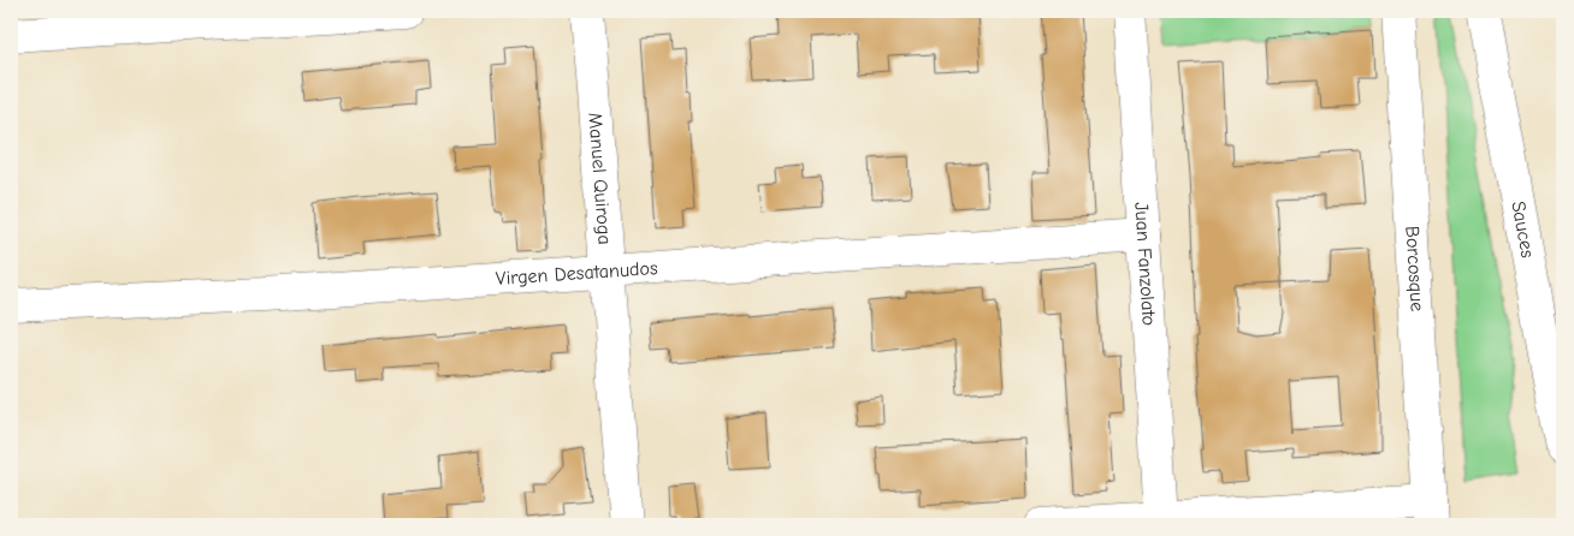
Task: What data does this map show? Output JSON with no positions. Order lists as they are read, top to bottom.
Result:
{
  "streets": {
    "street": [
      "Manuel Quiroga",
      "Sauces",
      "Juan Fanzolato",
      "Borcosque",
      "Virgen Desatanudos"
    ]
  },
  "crossings": [
    ["Manuel Quiroga", "Virgen Desatanudos"],
    ["Juan Fanzolato", "Virgen Desatanudos"]
  ]
}
